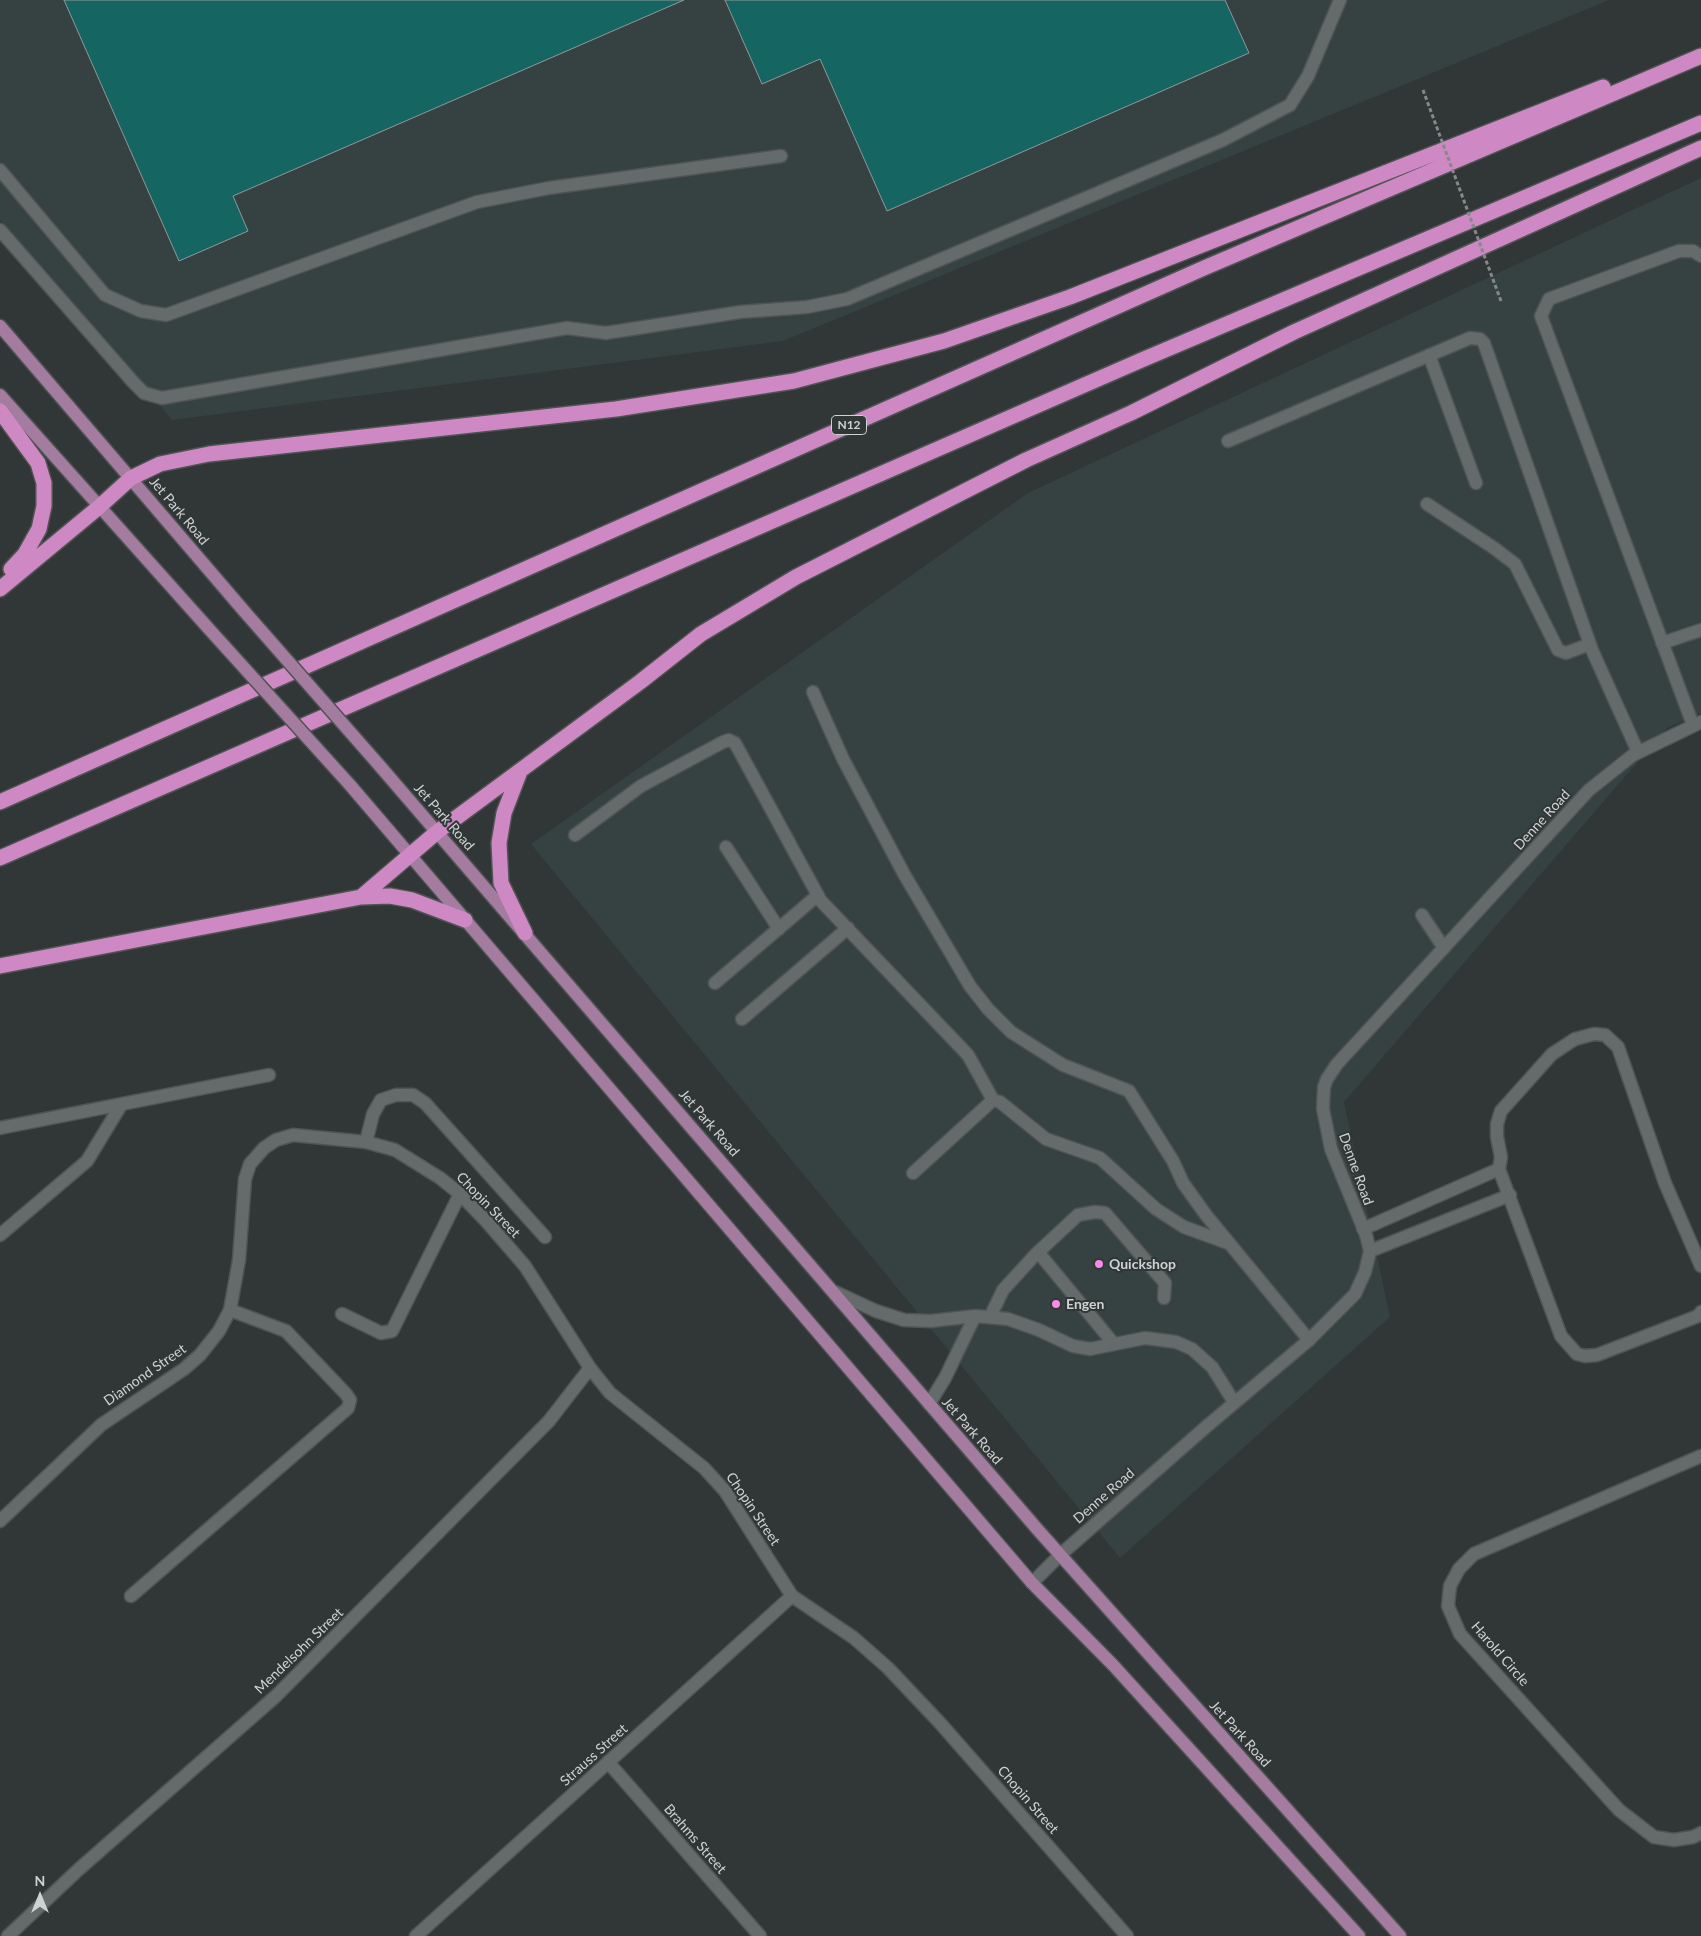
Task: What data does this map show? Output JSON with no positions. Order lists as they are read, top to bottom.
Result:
{
  "streets": {
    "highway": ["N12"],
    "main road": ["Jet Park Road"],
    "street": [
      "Denne Road",
      "Chopin Street",
      "Diamond Street",
      "Mendelsohn Street",
      "Harold Circle",
      "Strauss Street",
      "Brahms Street"
    ]
  },
  "crossings": [
    ["Jet Park Road", "Denne Road"],
    ["Chopin Street", "Diamond Street"],
    ["Chopin Street", "Mendelsohn Street"],
    ["Chopin Street", "Strauss Street"],
    ["Strauss Street", "Brahms Street"]
  ],
  "places": ["Quickshop", "Engen"],
  "north": "top"
}
